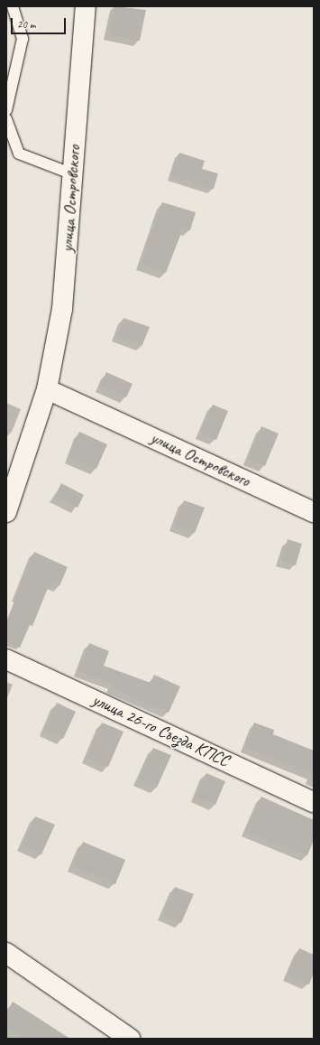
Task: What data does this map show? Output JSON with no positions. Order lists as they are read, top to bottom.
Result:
{
  "streets": {
    "street": ["улица Островского", "улица 26-го Съезда КПСС"]
  },
  "scale_bar": "20 m"
}
